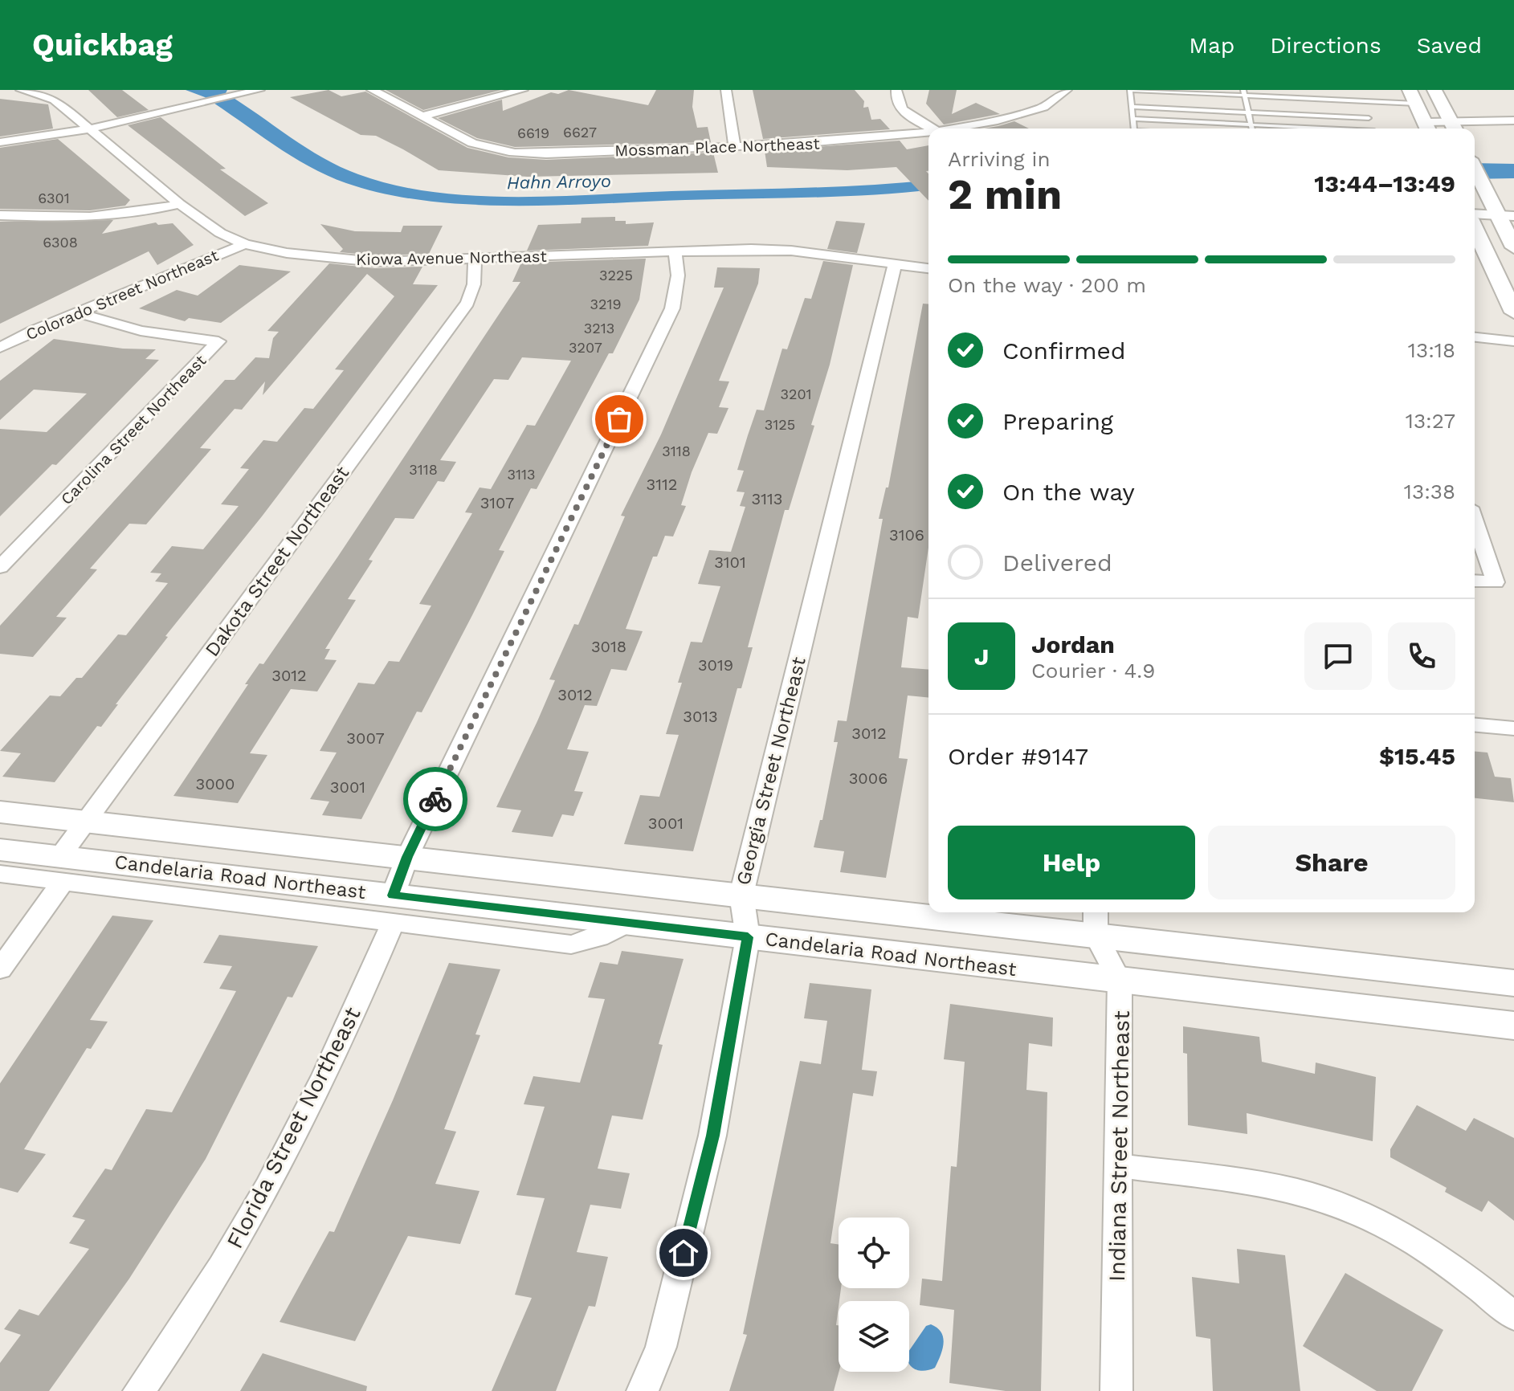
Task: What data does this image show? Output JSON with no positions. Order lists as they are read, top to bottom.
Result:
{
  "streets": {
    "main road": ["Candelaria Road Northeast"],
    "street": [
      "Mossman Place Northeast",
      "Kiowa Avenue Northeast",
      "Colorado Street Northeast",
      "Carolina Street Northeast",
      "Dakota Street Northeast",
      "Georgia Street Northeast",
      "Florida Street Northeast",
      "Indiana Street Northeast"
    ]
  },
  "crossings": [
    ["Kiowa Avenue Northeast", "Colorado Street Northeast"],
    ["Kiowa Avenue Northeast", "Dakota Street Northeast"],
    ["Kiowa Avenue Northeast", "Georgia Street Northeast"],
    ["Kiowa Avenue Northeast", "Florida Street Northeast"],
    ["Colorado Street Northeast", "Carolina Street Northeast"],
    ["Dakota Street Northeast", "Candelaria Road Northeast"],
    ["Georgia Street Northeast", "Candelaria Road Northeast"],
    ["Candelaria Road Northeast", "Florida Street Northeast"],
    ["Candelaria Road Northeast", "Indiana Street Northeast"]
  ],
  "water": ["Hahn Arroyo"],
  "house_numbers": [
    "6627",
    "6619",
    "6301",
    "6308",
    "3225",
    "3219",
    "3213",
    "3207",
    "3201",
    "3125",
    "3118",
    "3118",
    "3113",
    "3112",
    "3113",
    "3107",
    "3106",
    "3101",
    "3018",
    "3019",
    "3012",
    "3012",
    "3013",
    "3012",
    "3007",
    "3006",
    "3000",
    "3001",
    "3001"
  ],
  "page": {
    "header": "Quickbag",
    "nav": ["Map", "Directions", "Saved"],
    "heading": ["2 min", "Arriving in", "13:44–13:49"],
    "panel": [
      "Jordan",
      "Courier · 4.9",
      "Order #9147",
      "$15.45"
    ],
    "bar": "On the way · 200 m",
    "list": [
      ["Confirmed", "13:18"],
      ["Preparing", "13:27"],
      ["On the way", "13:38"],
      "Delivered"
    ],
    "round": "J",
    "buttons": ["Help", "Share"]
  }
}
